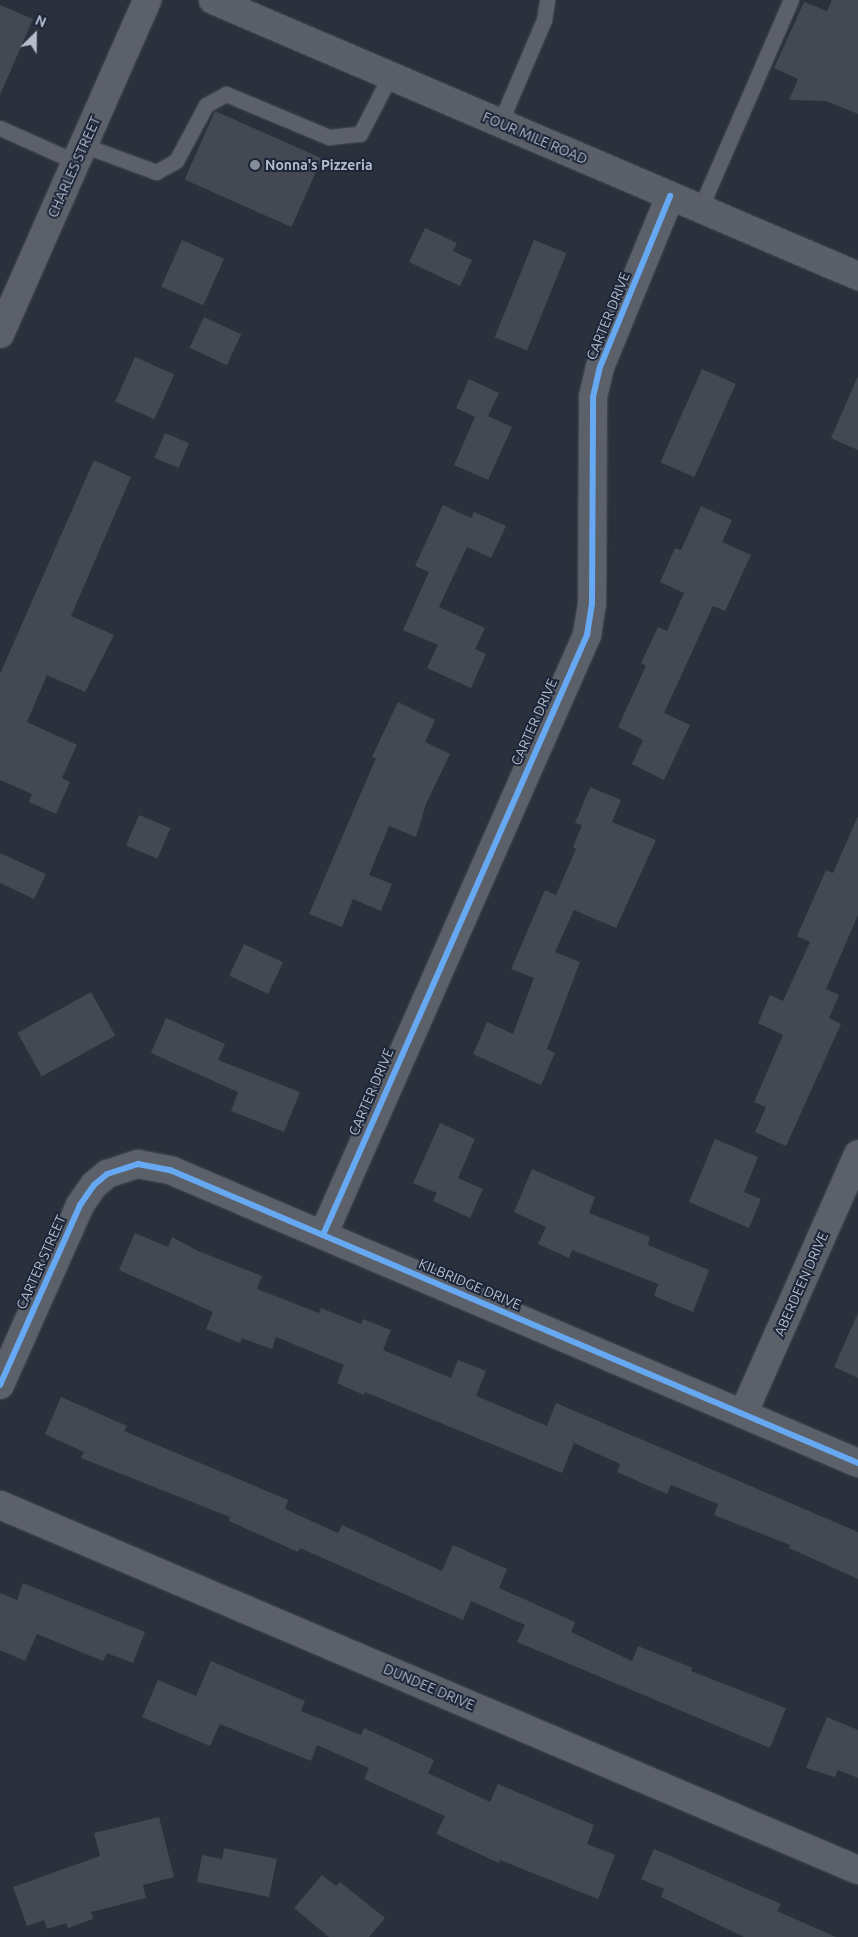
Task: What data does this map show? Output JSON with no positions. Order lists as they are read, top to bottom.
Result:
{
  "streets": {
    "main road": ["FOUR MILE ROAD"],
    "street": [
      "CHARLES STREET",
      "CARTER DRIVE",
      "CARTER STREET",
      "KILBRIDGE DRIVE",
      "ABERDEEN DRIVE",
      "DUNDEE DRIVE"
    ]
  },
  "crossings": [
    ["FOUR MILE ROAD", "CARTER DRIVE"],
    ["CARTER DRIVE", "KILBRIDGE DRIVE"],
    ["CARTER STREET", "KILBRIDGE DRIVE"],
    ["KILBRIDGE DRIVE", "ABERDEEN DRIVE"]
  ],
  "places": ["Nonna's Pizzeria"],
  "north": "top right"
}
